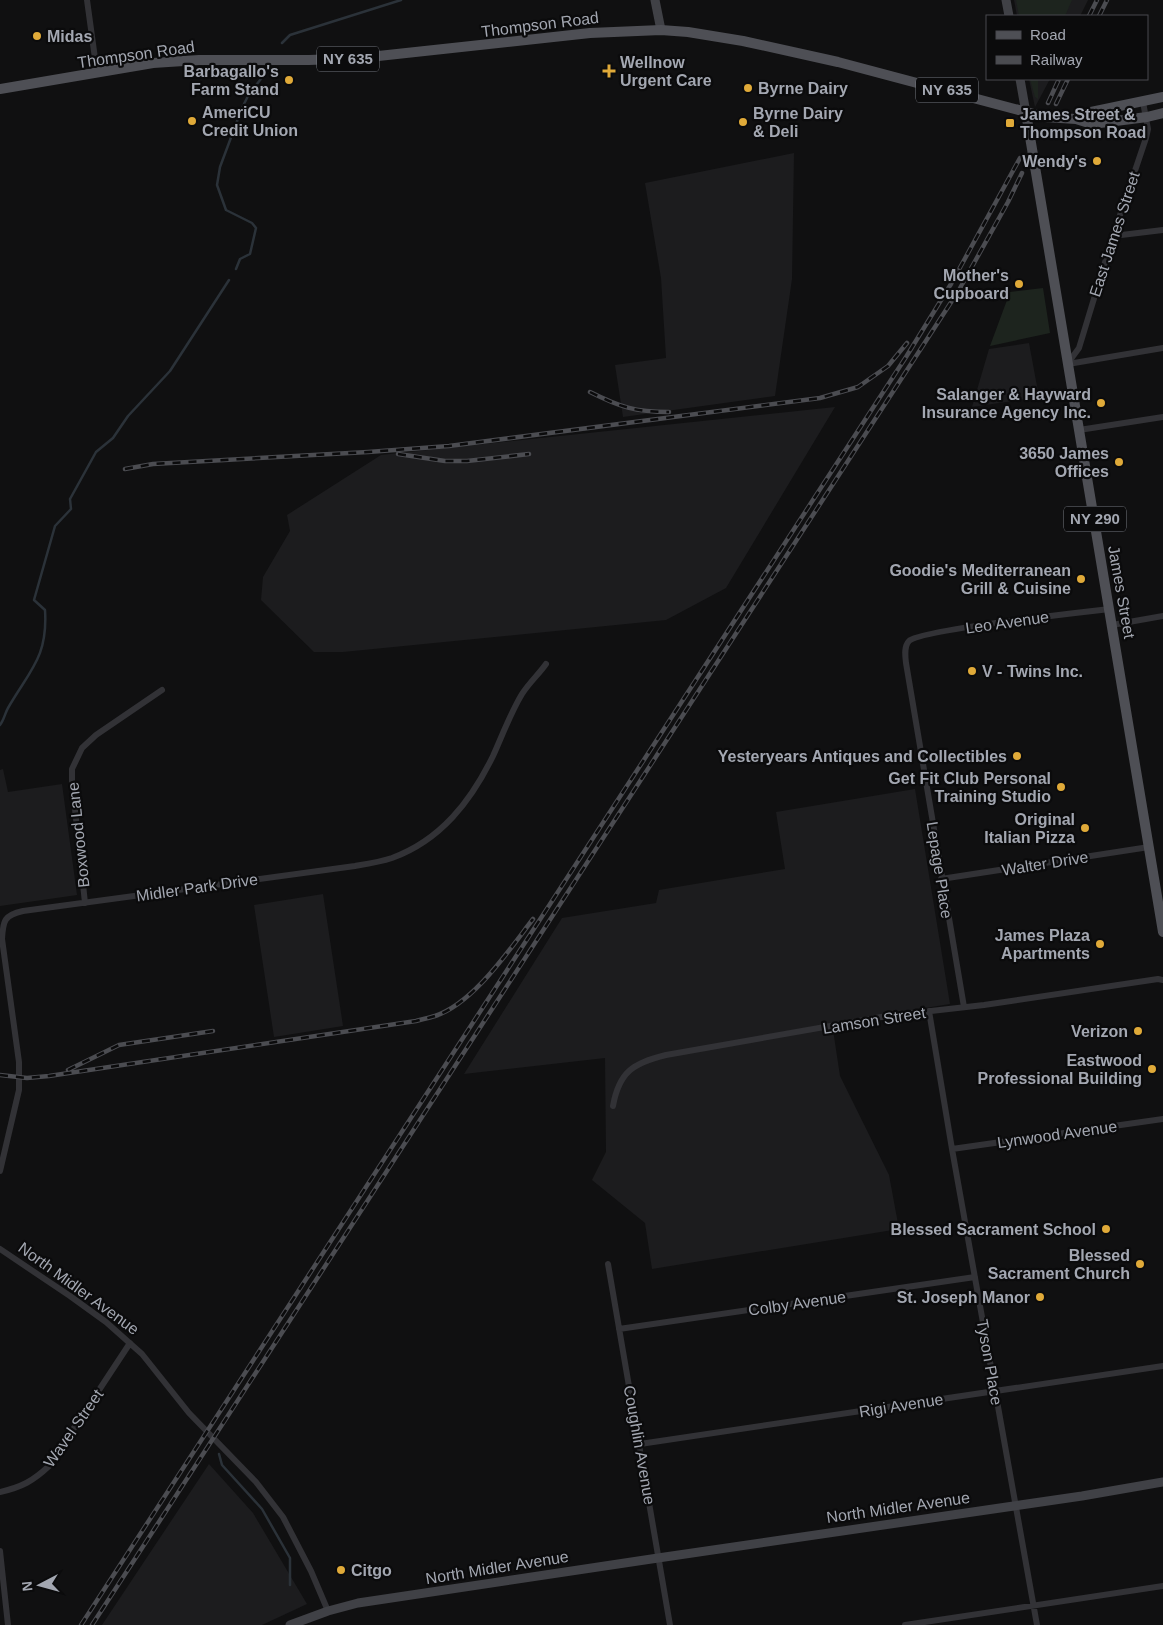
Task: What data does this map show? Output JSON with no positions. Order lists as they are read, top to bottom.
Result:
{
  "streets": {
    "main road": [
      "Thompson Road",
      "NY 635",
      "NY 290",
      "James Street",
      "North Midler Avenue"
    ],
    "street": [
      "East James Street",
      "Leo Avenue",
      "Boxwood Lane",
      "Walter Drive",
      "Lepage Place",
      "Midler Park Drive",
      "Lamson Street",
      "Lynwood Avenue",
      "Colby Avenue",
      "Tyson Place",
      "Rigi Avenue",
      "Wavel Street",
      "Coughlin Avenue"
    ]
  },
  "crossings": [
    ["Thompson Road", "East James Street"],
    ["Thompson Road", "James Street"],
    ["East James Street", "James Street"],
    ["James Street", "Leo Avenue"],
    ["James Street", "Walter Drive"],
    ["Leo Avenue", "Lepage Place"],
    ["Boxwood Lane", "Midler Park Drive"],
    ["Walter Drive", "Lepage Place"],
    ["Lepage Place", "Lamson Street"],
    ["Lamson Street", "Tyson Place"],
    ["Lynwood Avenue", "Tyson Place"],
    ["North Midler Avenue", "Tyson Place"],
    ["North Midler Avenue", "Wavel Street"],
    ["North Midler Avenue", "Coughlin Avenue"],
    ["Colby Avenue", "Tyson Place"],
    ["Colby Avenue", "Coughlin Avenue"],
    ["Tyson Place", "Rigi Avenue"],
    ["Rigi Avenue", "Coughlin Avenue"]
  ],
  "places": {
    "other": [
      "Midas",
      "Barbagallo's Farm Stand",
      "Byrne Dairy",
      "AmeriCU Credit Union",
      "Byrne Dairy & Deli",
      "Wendy's",
      "Mother's Cupboard",
      "Salanger & Hayward Insurance Agency Inc.",
      "3650 James Offices",
      "Goodie's Mediterranean Grill & Cuisine",
      "V - Twins Inc.",
      "Yesteryears Antiques and Collectibles",
      "Get Fit Club Personal Training Studio",
      "Original Italian Pizza",
      "James Plaza Apartments",
      "Verizon",
      "Eastwood Professional Building",
      "Blessed Sacrament School",
      "Blessed Sacrament Church",
      "St. Joseph Manor",
      "Citgo"
    ],
    "health": ["Wellnow Urgent Care"],
    "transit": ["James Street & Thompson Road"]
  },
  "legend": ["Road", "Railway"],
  "north": "left"
}
